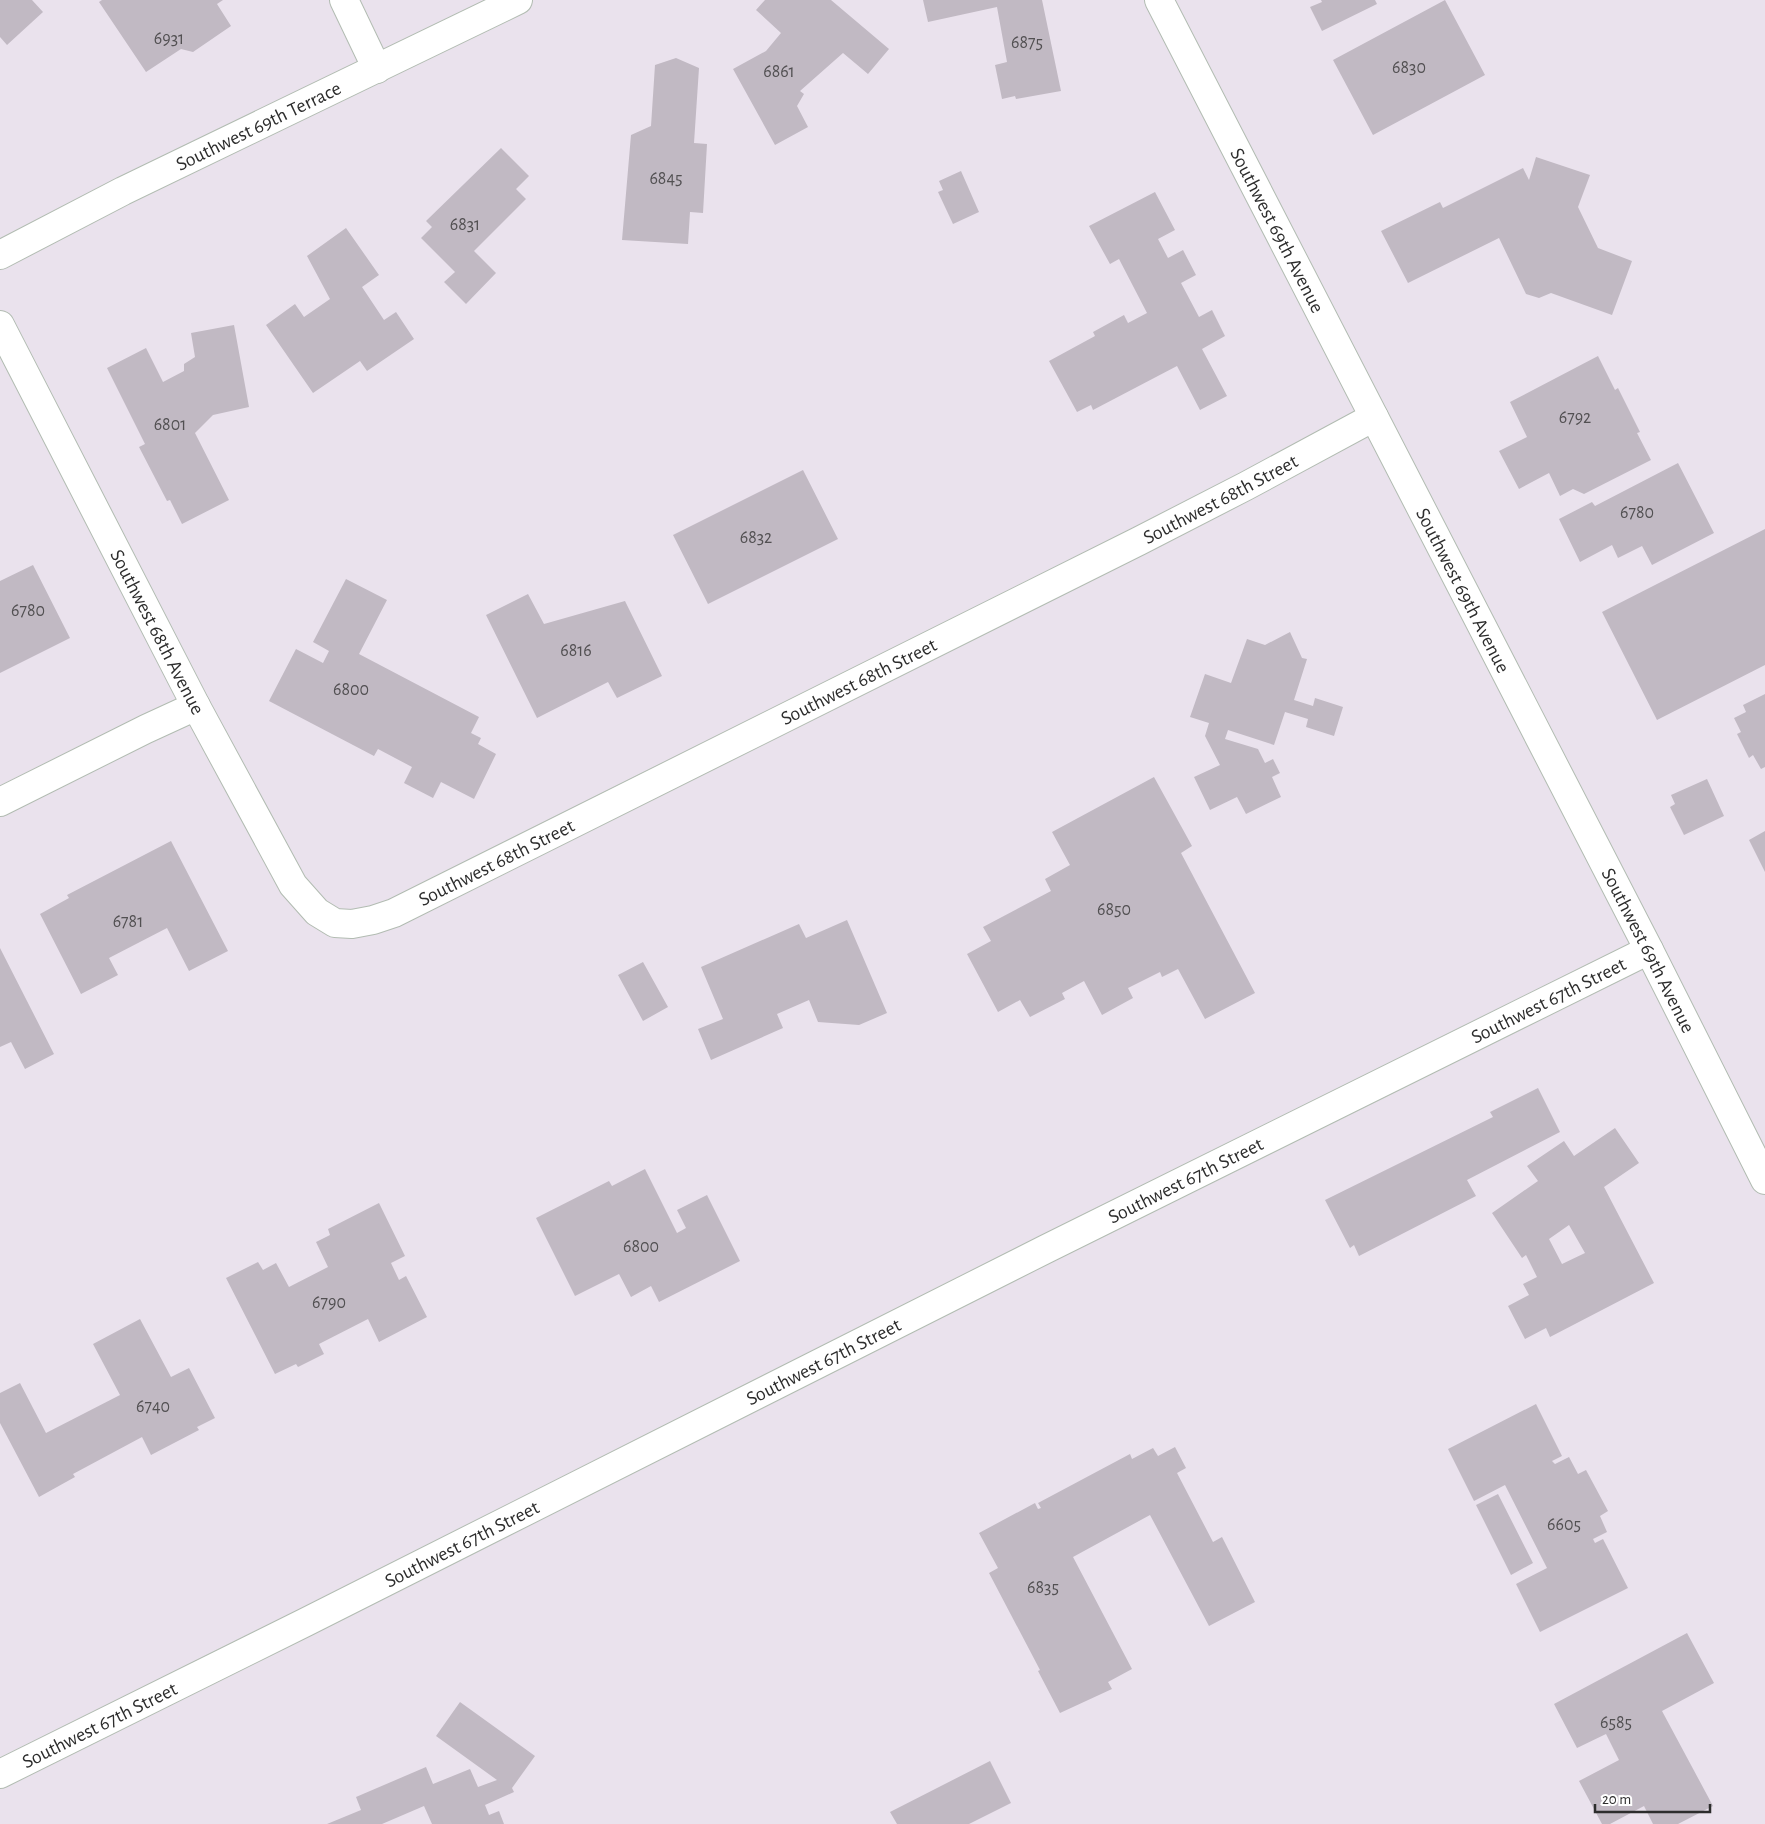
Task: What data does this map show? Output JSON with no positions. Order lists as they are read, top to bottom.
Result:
{
  "streets": {
    "street": [
      "Southwest 69th Terrace",
      "Southwest 69th Avenue",
      "Southwest 68th Street",
      "Southwest 68th Avenue",
      "Southwest 67th Street"
    ]
  },
  "crossings": [
    ["Southwest 69th Avenue", "Southwest 68th Street"],
    ["Southwest 69th Avenue", "Southwest 67th Street"],
    ["Southwest 68th Street", "Southwest 68th Avenue"]
  ],
  "house_numbers": [
    "6931",
    "6875",
    "6830",
    "6861",
    "6845",
    "6831",
    "6792",
    "6801",
    "6780",
    "6832",
    "6780",
    "6816",
    "6800",
    "6850",
    "6781",
    "6800",
    "6790",
    "6740",
    "6605",
    "6835",
    "6585"
  ],
  "scale_bar": "20 m"
}
